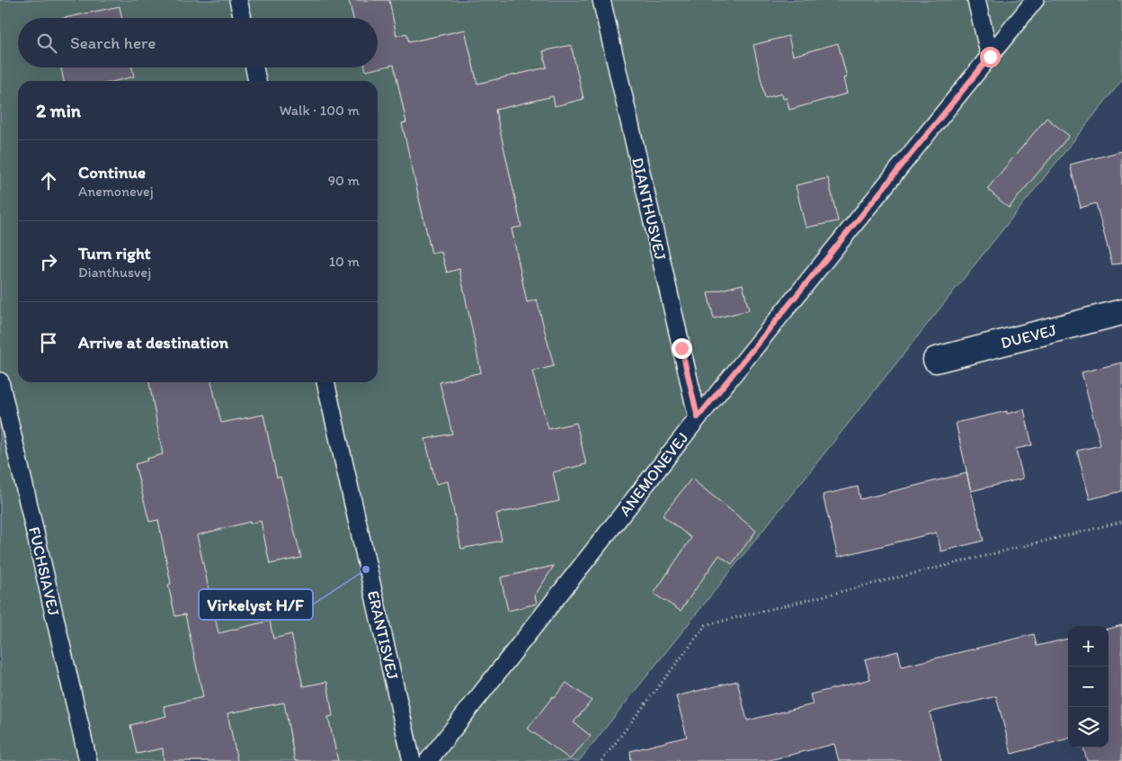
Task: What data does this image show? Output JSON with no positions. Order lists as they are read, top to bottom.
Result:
{
  "streets": {
    "street": ["DUEVEJ"],
    "lane": [
      "DIANTHUSVEJ",
      "ANEMONEVEJ",
      "FUCHSIAVEJ",
      "ERANTISVEJ"
    ]
  },
  "crossings": [
    ["DIANTHUSVEJ", "ANEMONEVEJ"]
  ],
  "places": ["Virkelyst H/F"],
  "page": {
    "search": "Search here",
    "heading": ["2 min", "Walk · 100 m"],
    "list": [
      ["Continue", "Anemonevej", "90 m"],
      ["Turn right", "Dianthusvej", "10 m"],
      "Arrive at destination"
    ],
    "map_buttons": ["+", "−"]
  }
}
